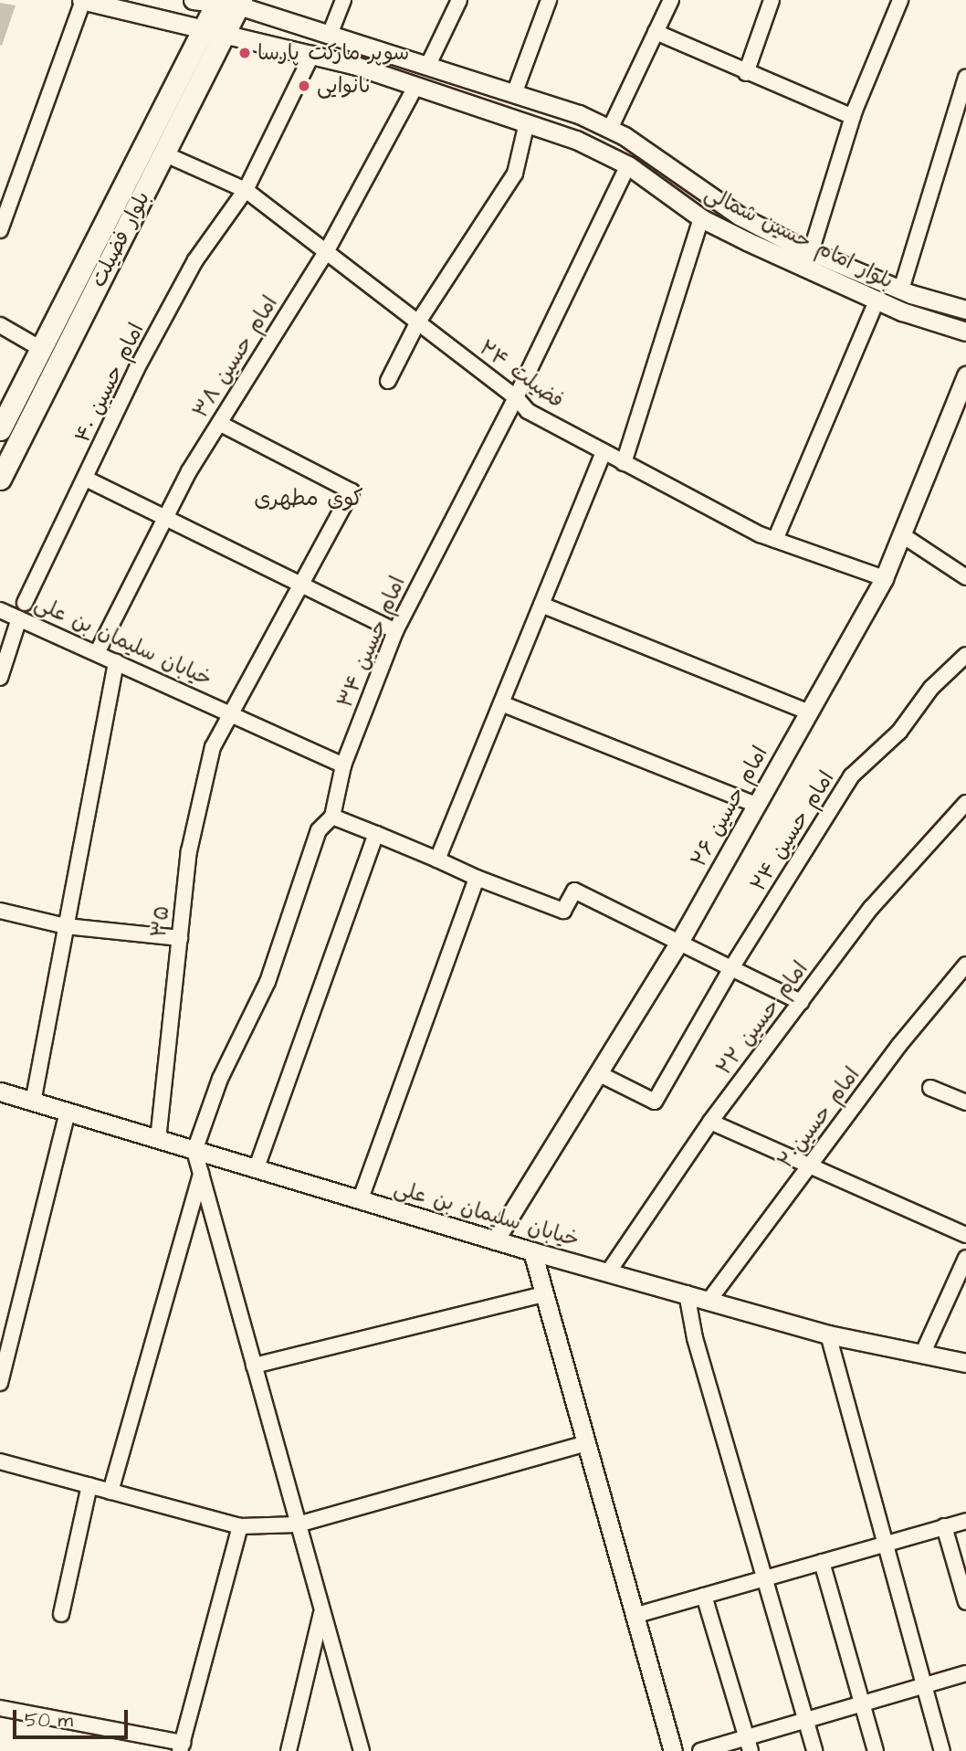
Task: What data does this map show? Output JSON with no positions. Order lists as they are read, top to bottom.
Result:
{
  "streets": {
    "main road": ["بلوار فضیلت"],
    "street": [
      "بلوار امام حسین شمالی",
      "امام حسین ۳۸",
      "فضیلت ۲۴",
      "امام حسین ۴۰",
      "خیابان سلیمان بن علی",
      "امام حسین ۳۴",
      "امام حسین ۲۶",
      "امام حسین ۲۴",
      "۳۵",
      "امام حسین ۲۲",
      "امام حسین۲۰"
    ]
  },
  "crossings": [
    ["بلوار امام حسین شمالی", "بلوار فضیلت"],
    ["بلوار امام حسین شمالی", "امام حسین ۳۸"],
    ["بلوار امام حسین شمالی", "امام حسین ۴۰"],
    ["بلوار امام حسین شمالی", "امام حسین ۳۴"],
    ["بلوار فضیلت", "فضیلت ۲۴"],
    ["امام حسین ۳۸", "فضیلت ۲۴"],
    ["امام حسین ۳۸", "خیابان سلیمان بن علی"],
    ["امام حسین ۳۸", "۳۵"],
    ["فضیلت ۲۴", "امام حسین ۴۰"],
    ["فضیلت ۲۴", "امام حسین ۳۴"],
    ["فضیلت ۲۴", "امام حسین ۲۶"],
    ["خیابان سلیمان بن علی", "امام حسین ۳۴"],
    ["خیابان سلیمان بن علی", "امام حسین ۲۶"],
    ["خیابان سلیمان بن علی", "۳۵"],
    ["خیابان سلیمان بن علی", "امام حسین ۲۲"],
    ["خیابان سلیمان بن علی", "امام حسین۲۰"],
    ["امام حسین ۲۶", "امام حسین ۲۴"]
  ],
  "districts": ["کوی مطهری"],
  "places": ["سوپر مارکت پارسا", "نانوایی"],
  "scale_bar": "50 m"
}
